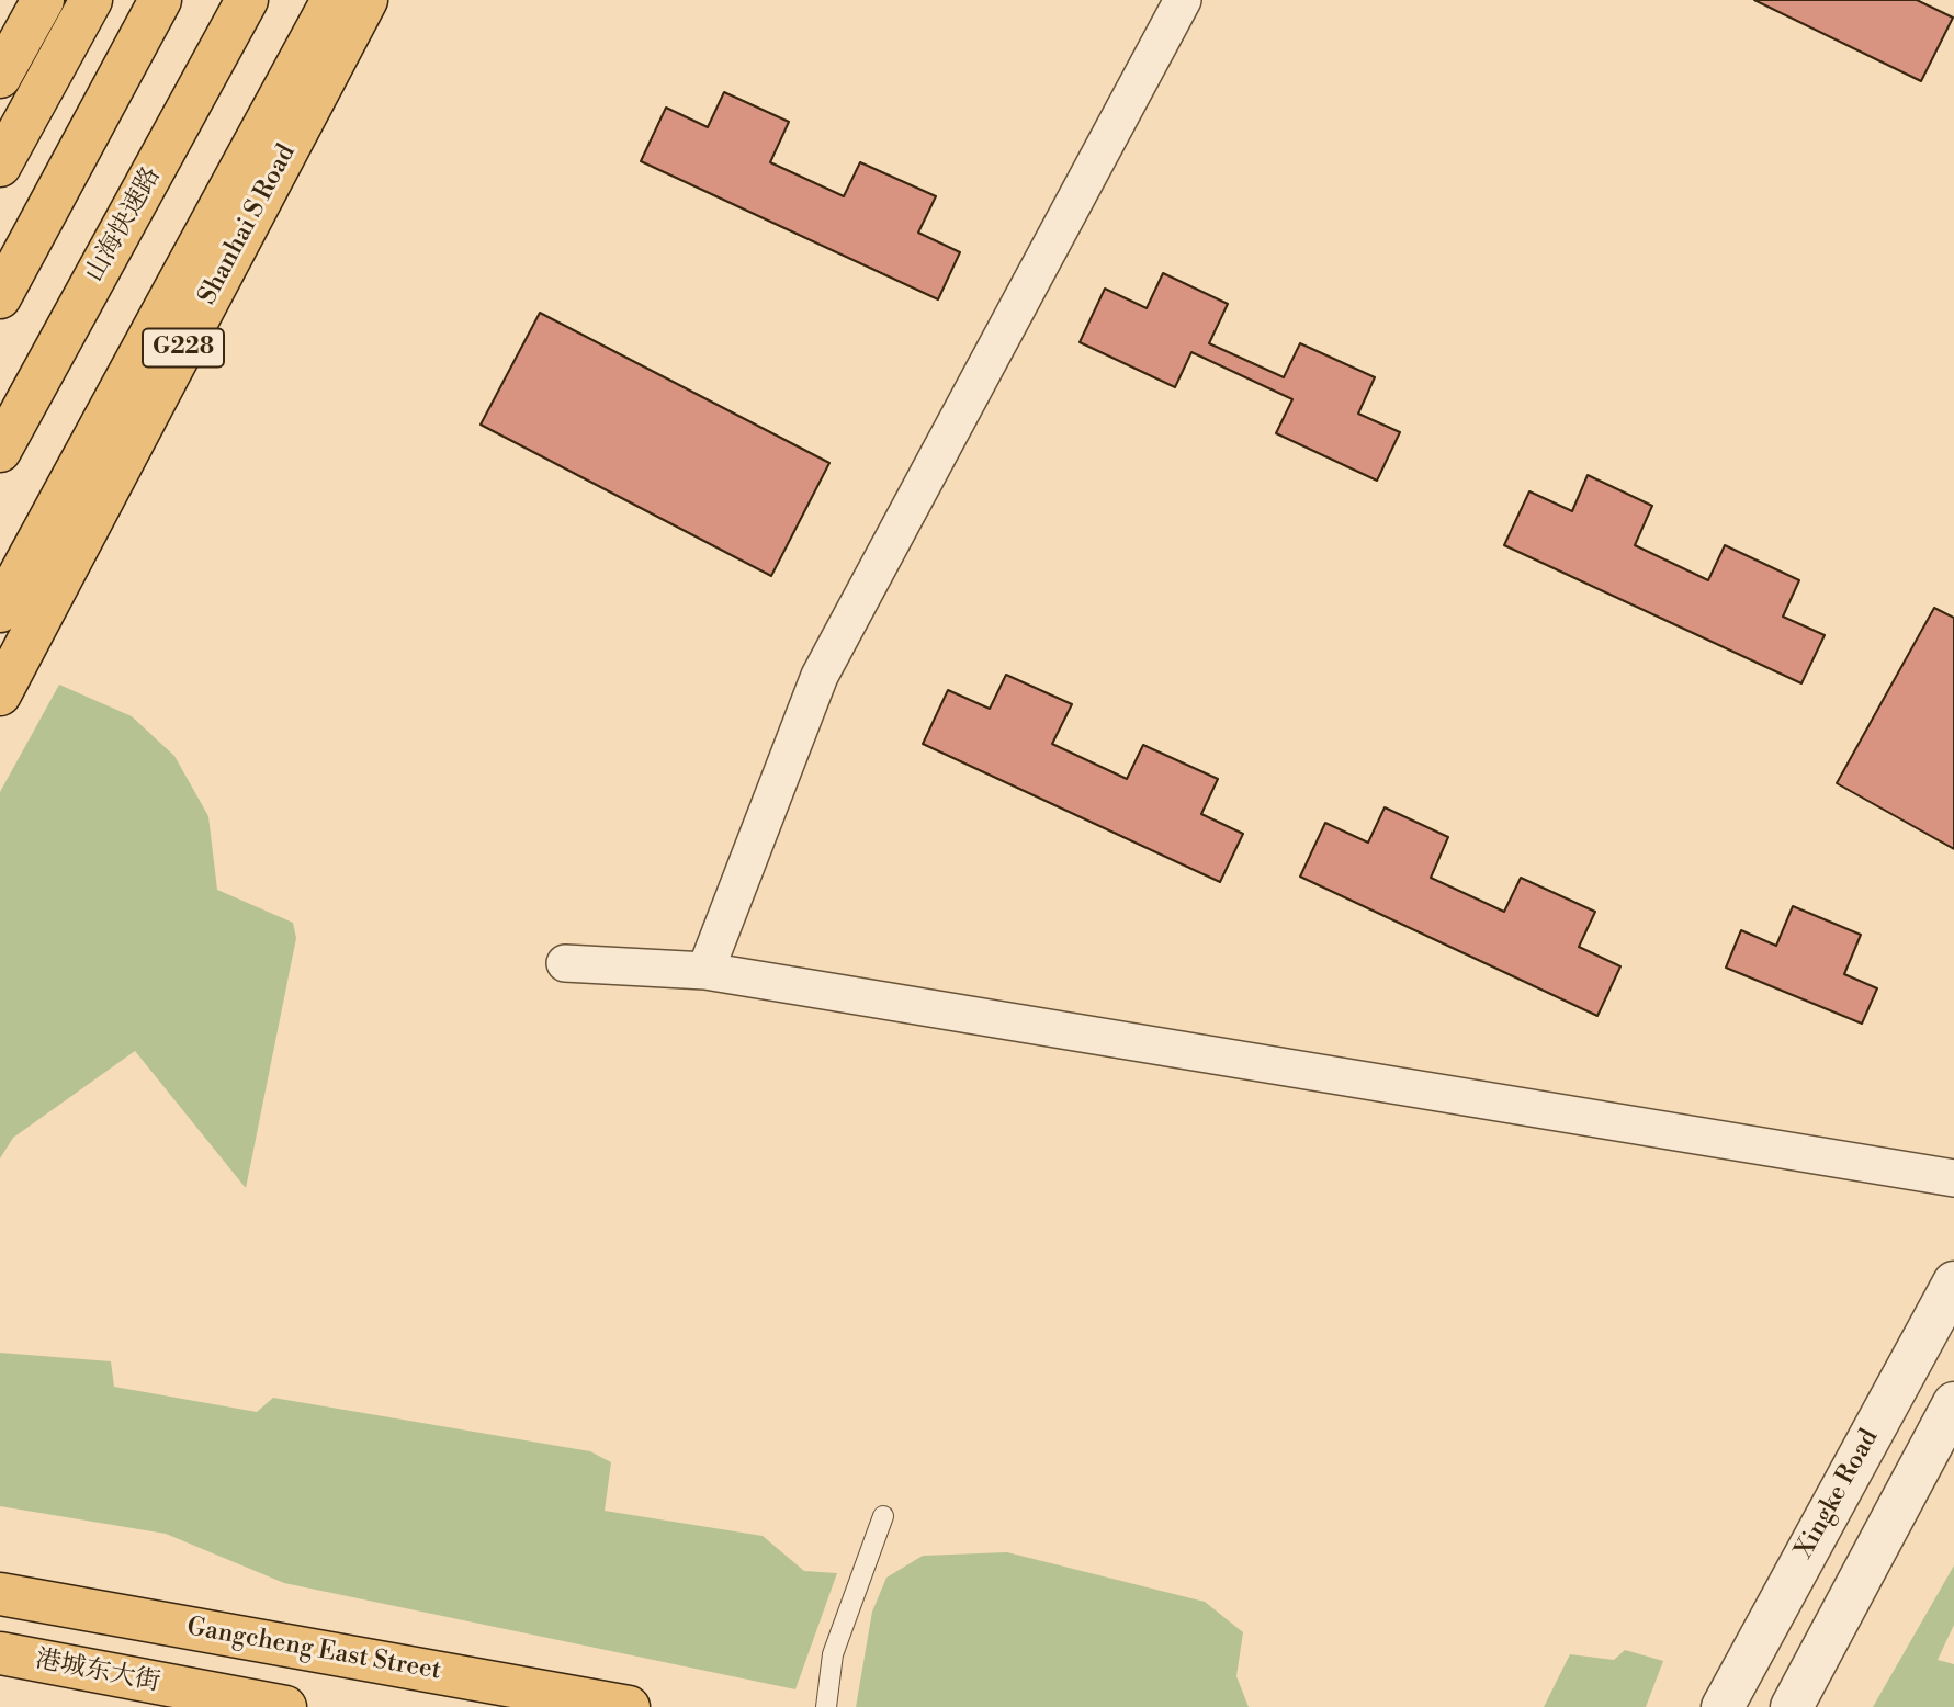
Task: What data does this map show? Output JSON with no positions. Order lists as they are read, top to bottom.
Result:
{
  "streets": {
    "highway": [
      "山海快速路",
      "Shanhai S Road",
      "G228",
      "Gangcheng East Street",
      "港城东大街"
    ],
    "street": ["Xingke Road"]
  }
}
